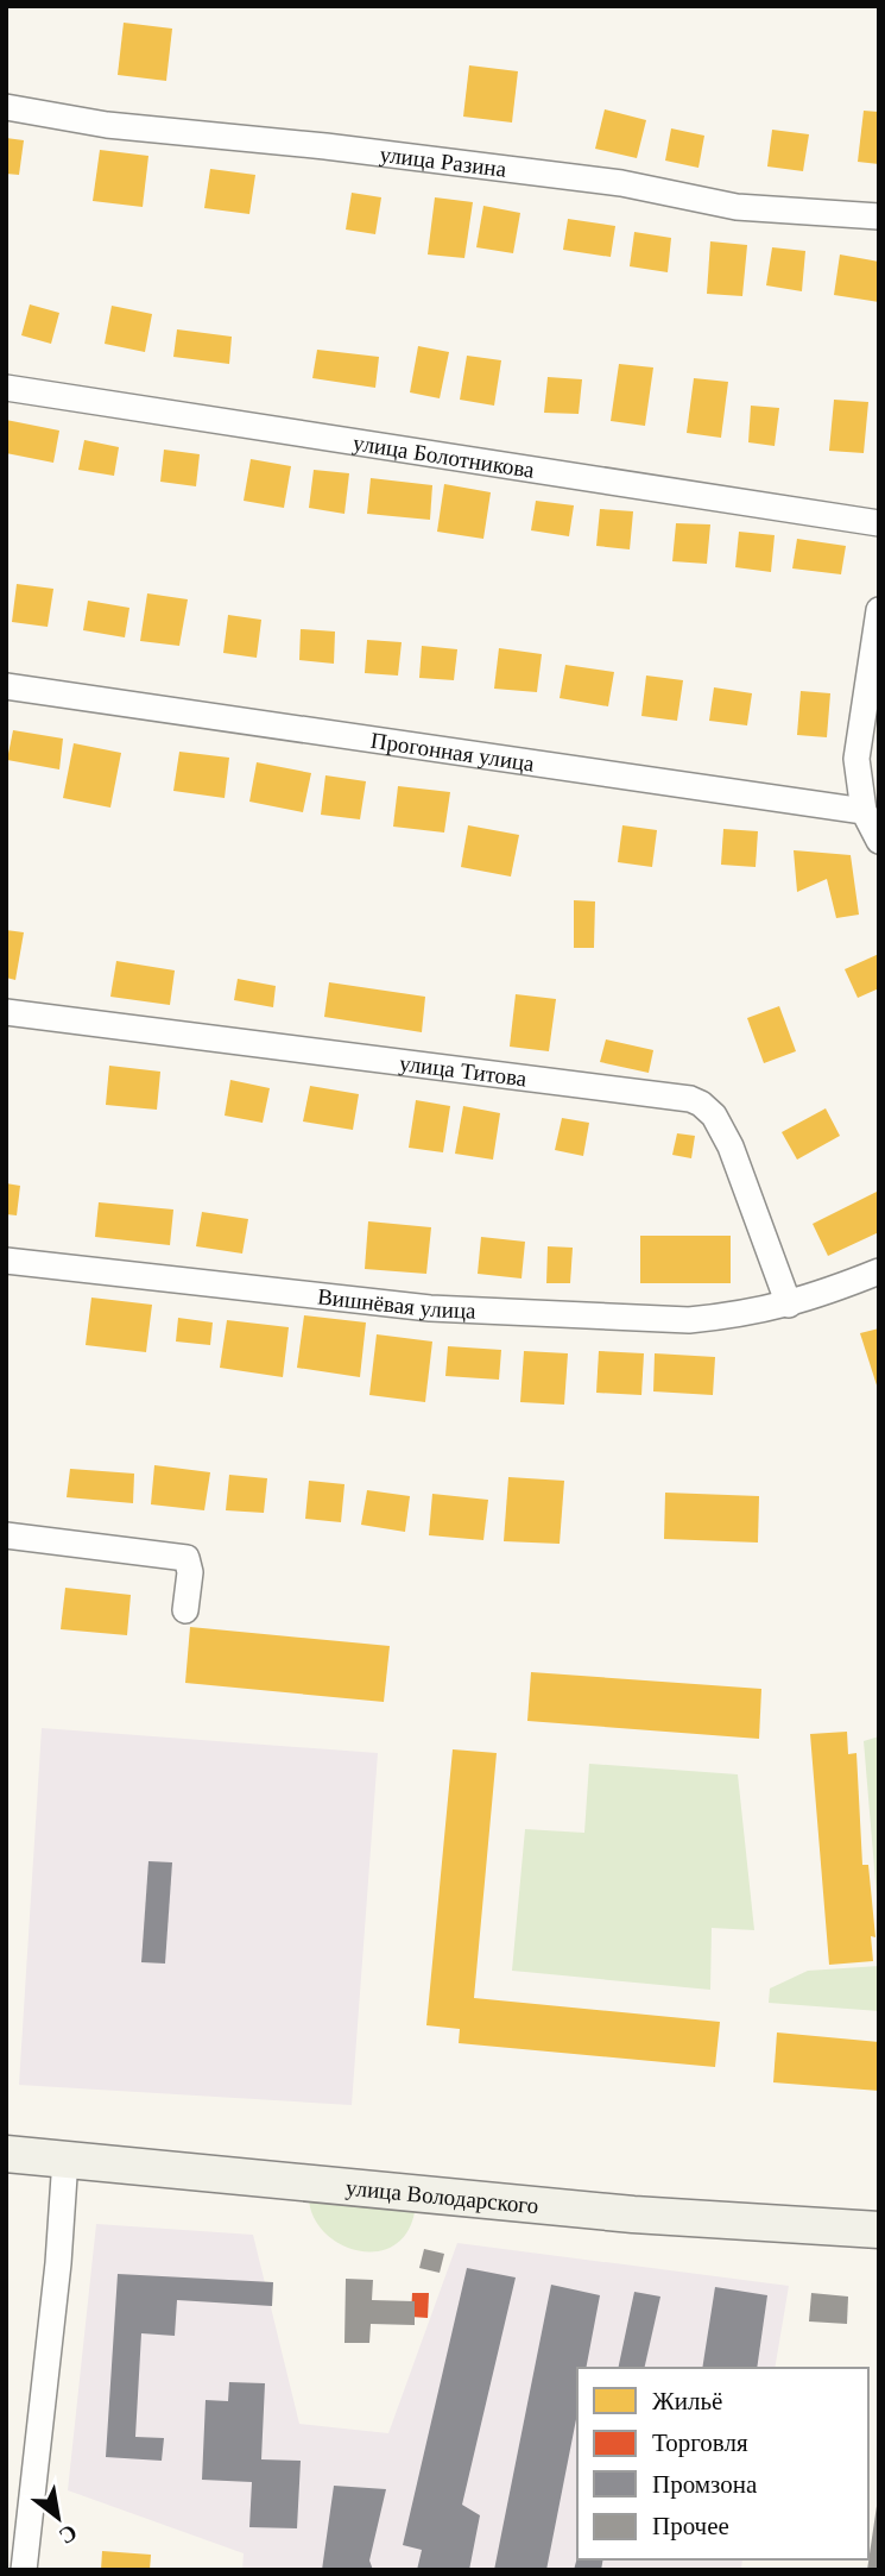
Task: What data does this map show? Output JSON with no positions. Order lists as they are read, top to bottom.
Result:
{
  "streets": {
    "main road": ["улица Володарского"],
    "street": [
      "улица Разина",
      "улица Болотникова",
      "Прогонная улица",
      "улица Титова",
      "Вишнёвая улица"
    ]
  },
  "crossings": [
    ["улица Титова", "Вишнёвая улица"]
  ],
  "legend": [
    "Жильё",
    "Торговля",
    "Промзона",
    "Прочее"
  ],
  "north": "bottom right"
}
